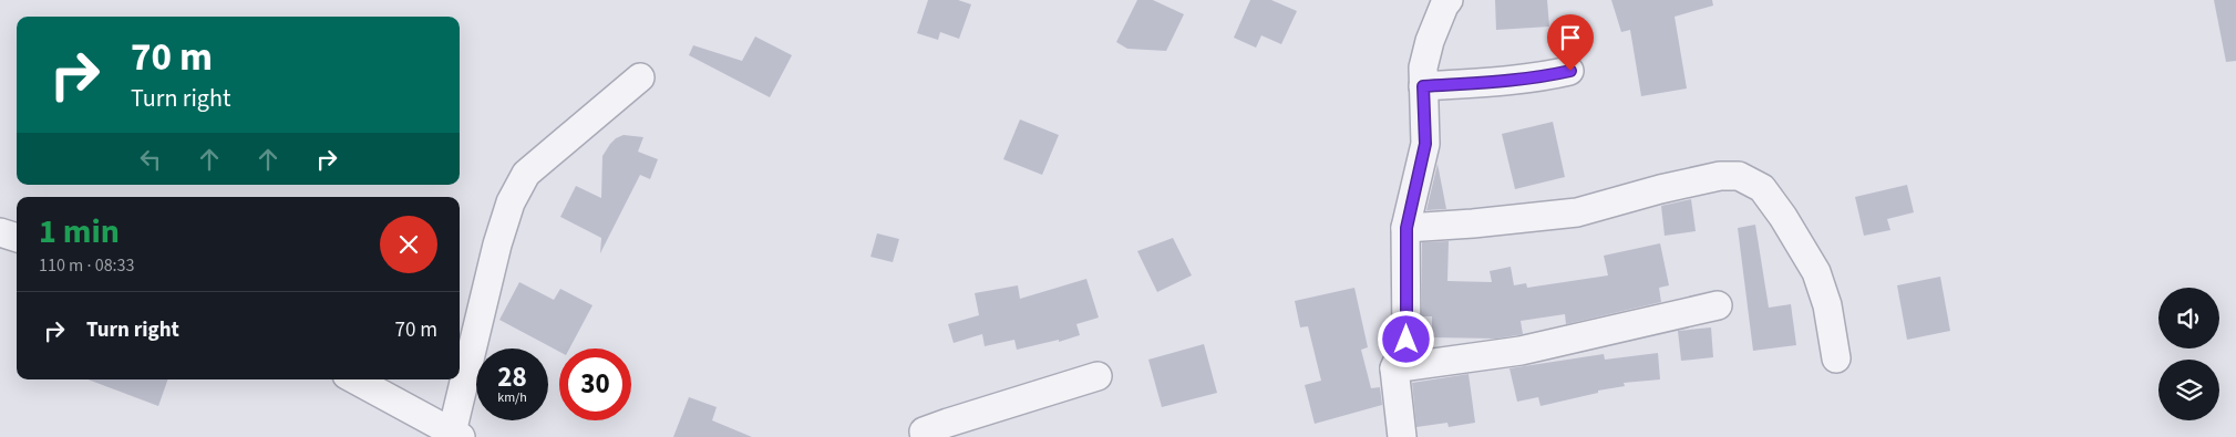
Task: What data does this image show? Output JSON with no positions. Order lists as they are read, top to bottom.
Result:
{
  "page": {
    "turn": ["70 m", "Turn right"],
    "heading": ["1 min", "110 m · 08:33"],
    "list": [
      {
        "name": "Turn right",
        "value": "70 m"
      }
    ],
    "speed": "28 km/h",
    "limit": "30"
  }
}
